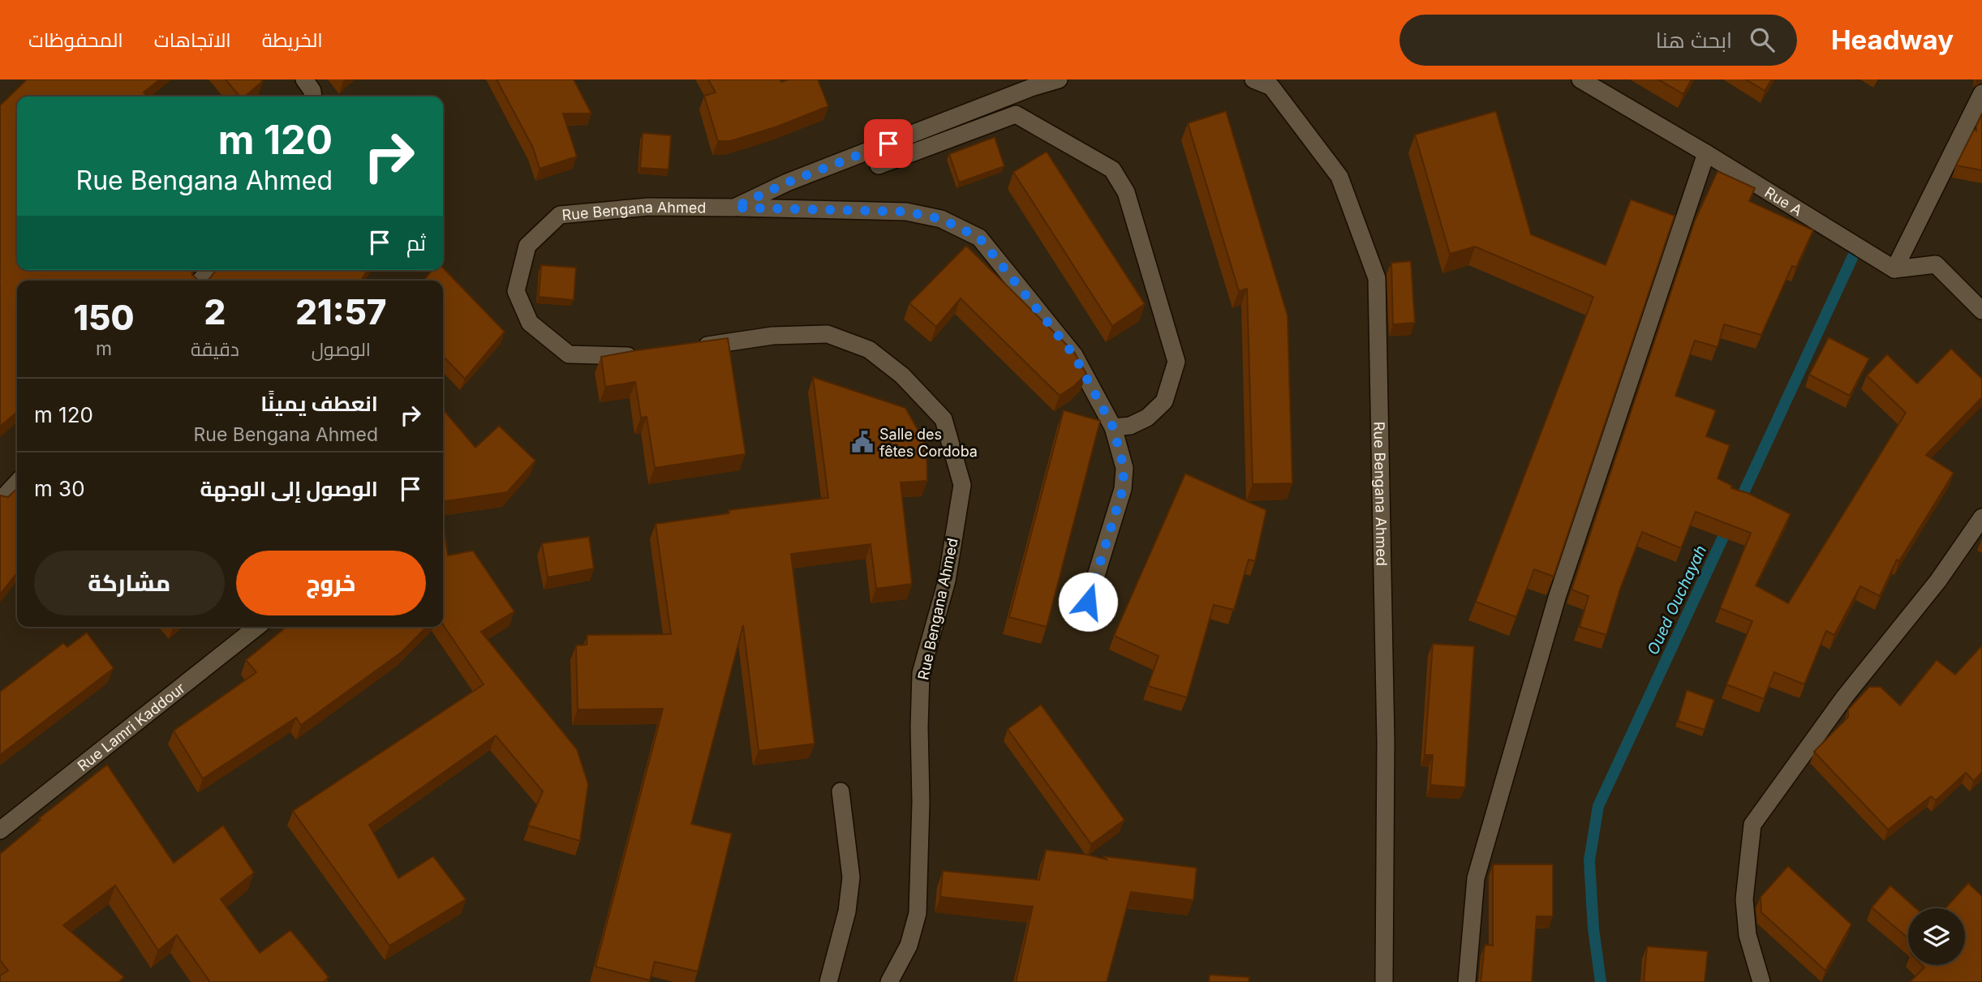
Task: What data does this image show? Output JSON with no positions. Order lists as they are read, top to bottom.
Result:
{
  "streets": {
    "street": ["Rue A", "Rue Bengana Ahmed", "Rue Lamri Kaddour"]
  },
  "water": ["Oued Ouchayah"],
  "places": {
    "public building": ["Salle des fêtes Cordoba"]
  },
  "page": {
    "header": "Headway",
    "search": "ابحث هنا",
    "nav": ["الخريطة", "الاتجاهات", "المحفوظات"],
    "turn": ["120 m", "Rue Bengana Ahmed"],
    "then": "ثم",
    "eta": [
      "21:57",
      "الوصول",
      "2",
      "دقيقة",
      "150",
      "m"
    ],
    "list": [
      {
        "name": "انعطف يمينًا",
        "note": "Rue Bengana Ahmed",
        "value": "120 m"
      },
      {
        "name": "الوصول إلى الوجهة",
        "value": "30 m"
      }
    ],
    "buttons": ["خروج", "مشاركة"]
  }
}
